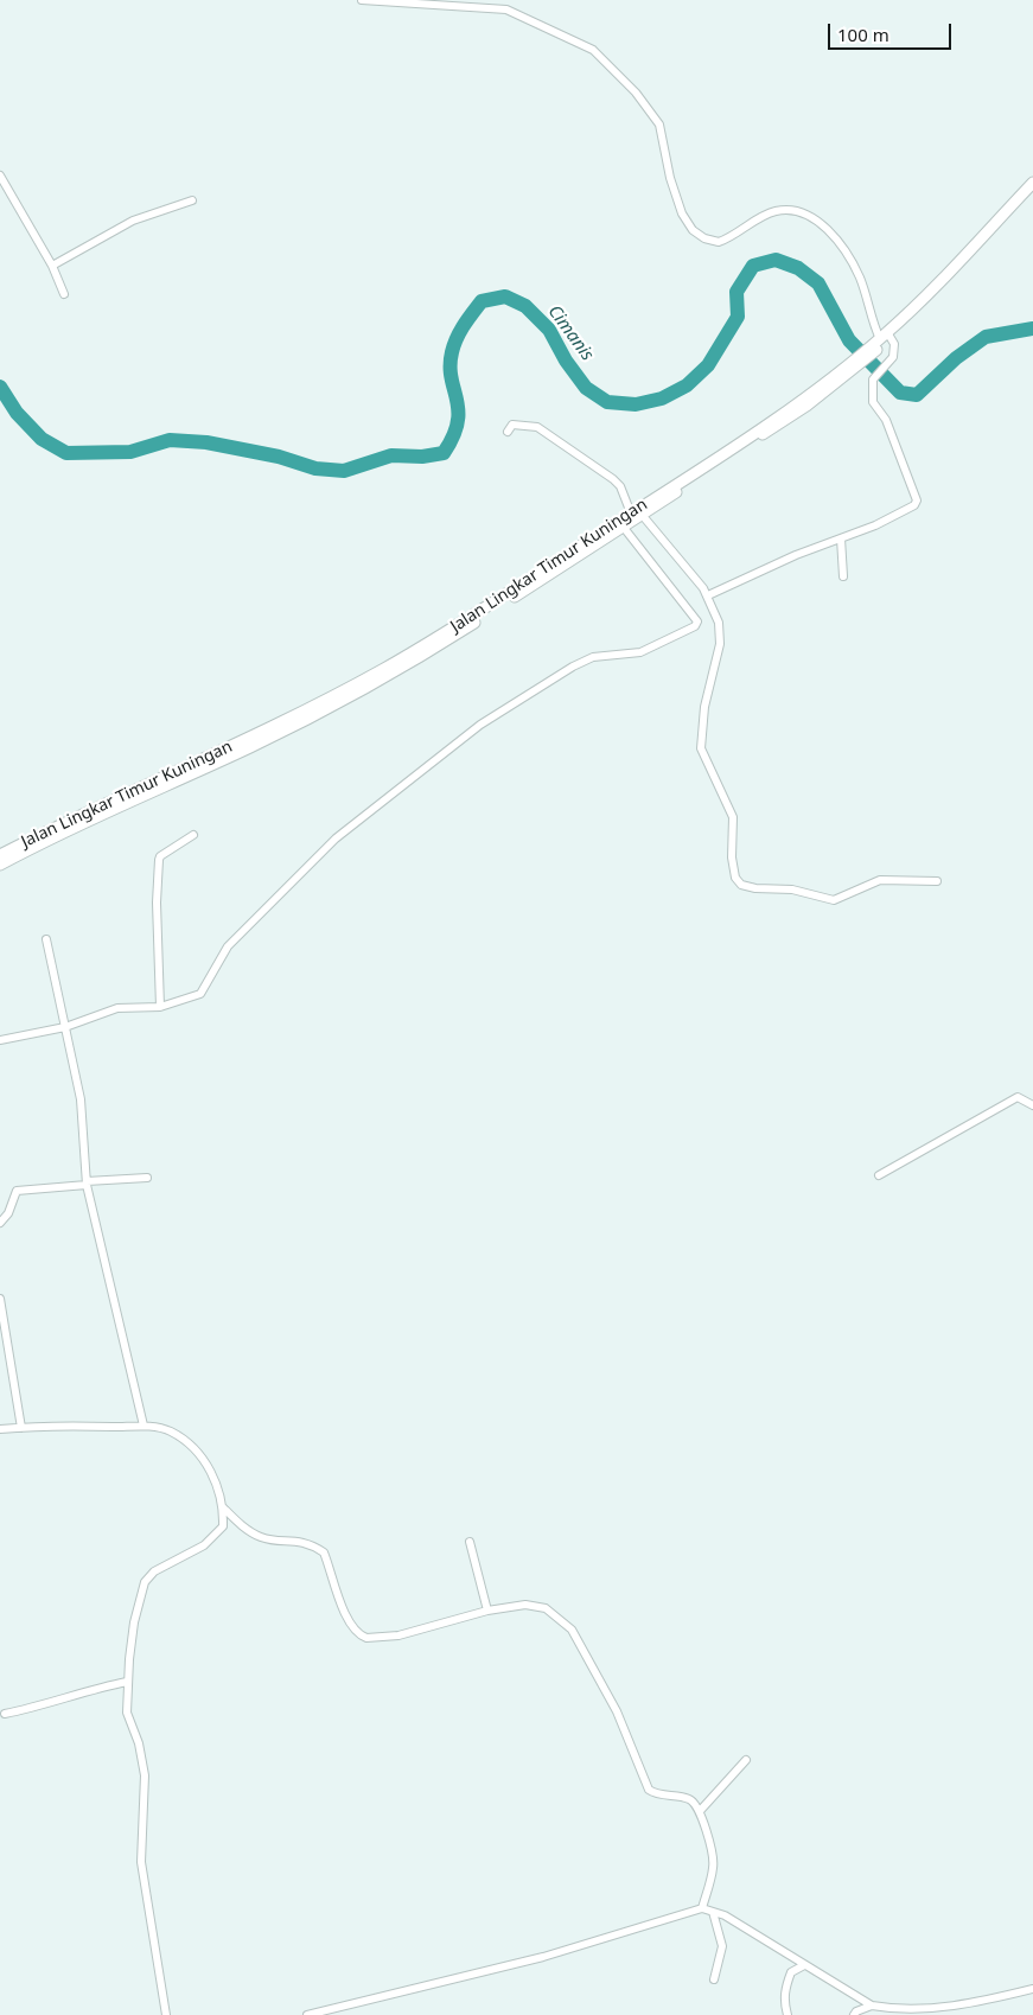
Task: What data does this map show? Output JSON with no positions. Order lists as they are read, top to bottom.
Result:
{
  "streets": {
    "main road": ["Jalan Lingkar Timur Kuningan"]
  },
  "water": ["Cimanis"],
  "scale_bar": "100 m"
}
